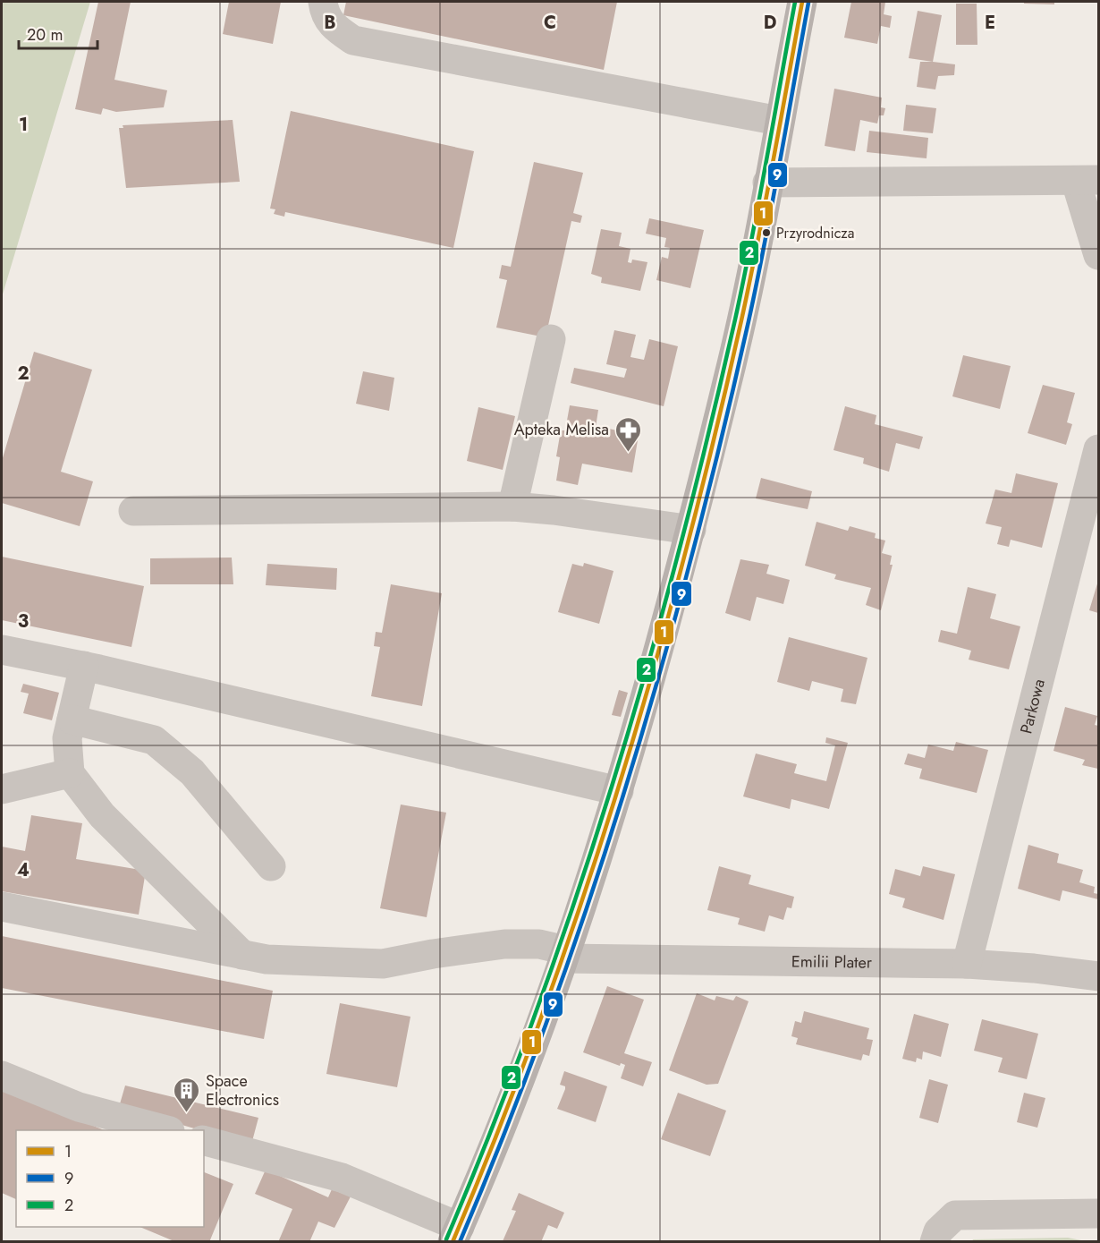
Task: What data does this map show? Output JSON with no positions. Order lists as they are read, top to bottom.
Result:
{
  "streets": {
    "street": ["Parkowa", "Emilii Plater"]
  },
  "crossings": [
    ["Parkowa", "Emilii Plater"]
  ],
  "places": {
    "other": ["Przyrodnicza"],
    "pharmacy": ["Apteka Melisa"],
    "building": ["Space Electronics"]
  },
  "lines": ["transit line 1", "transit line 2", "transit line 9"],
  "legend": ["1", "9", "2"],
  "scale_bar": "20 m",
  "grid": {
    "columns": [
      "B",
      "C",
      "D",
      "E"
    ],
    "rows": [
      "1",
      "2",
      "3",
      "4"
    ]
  }
}
